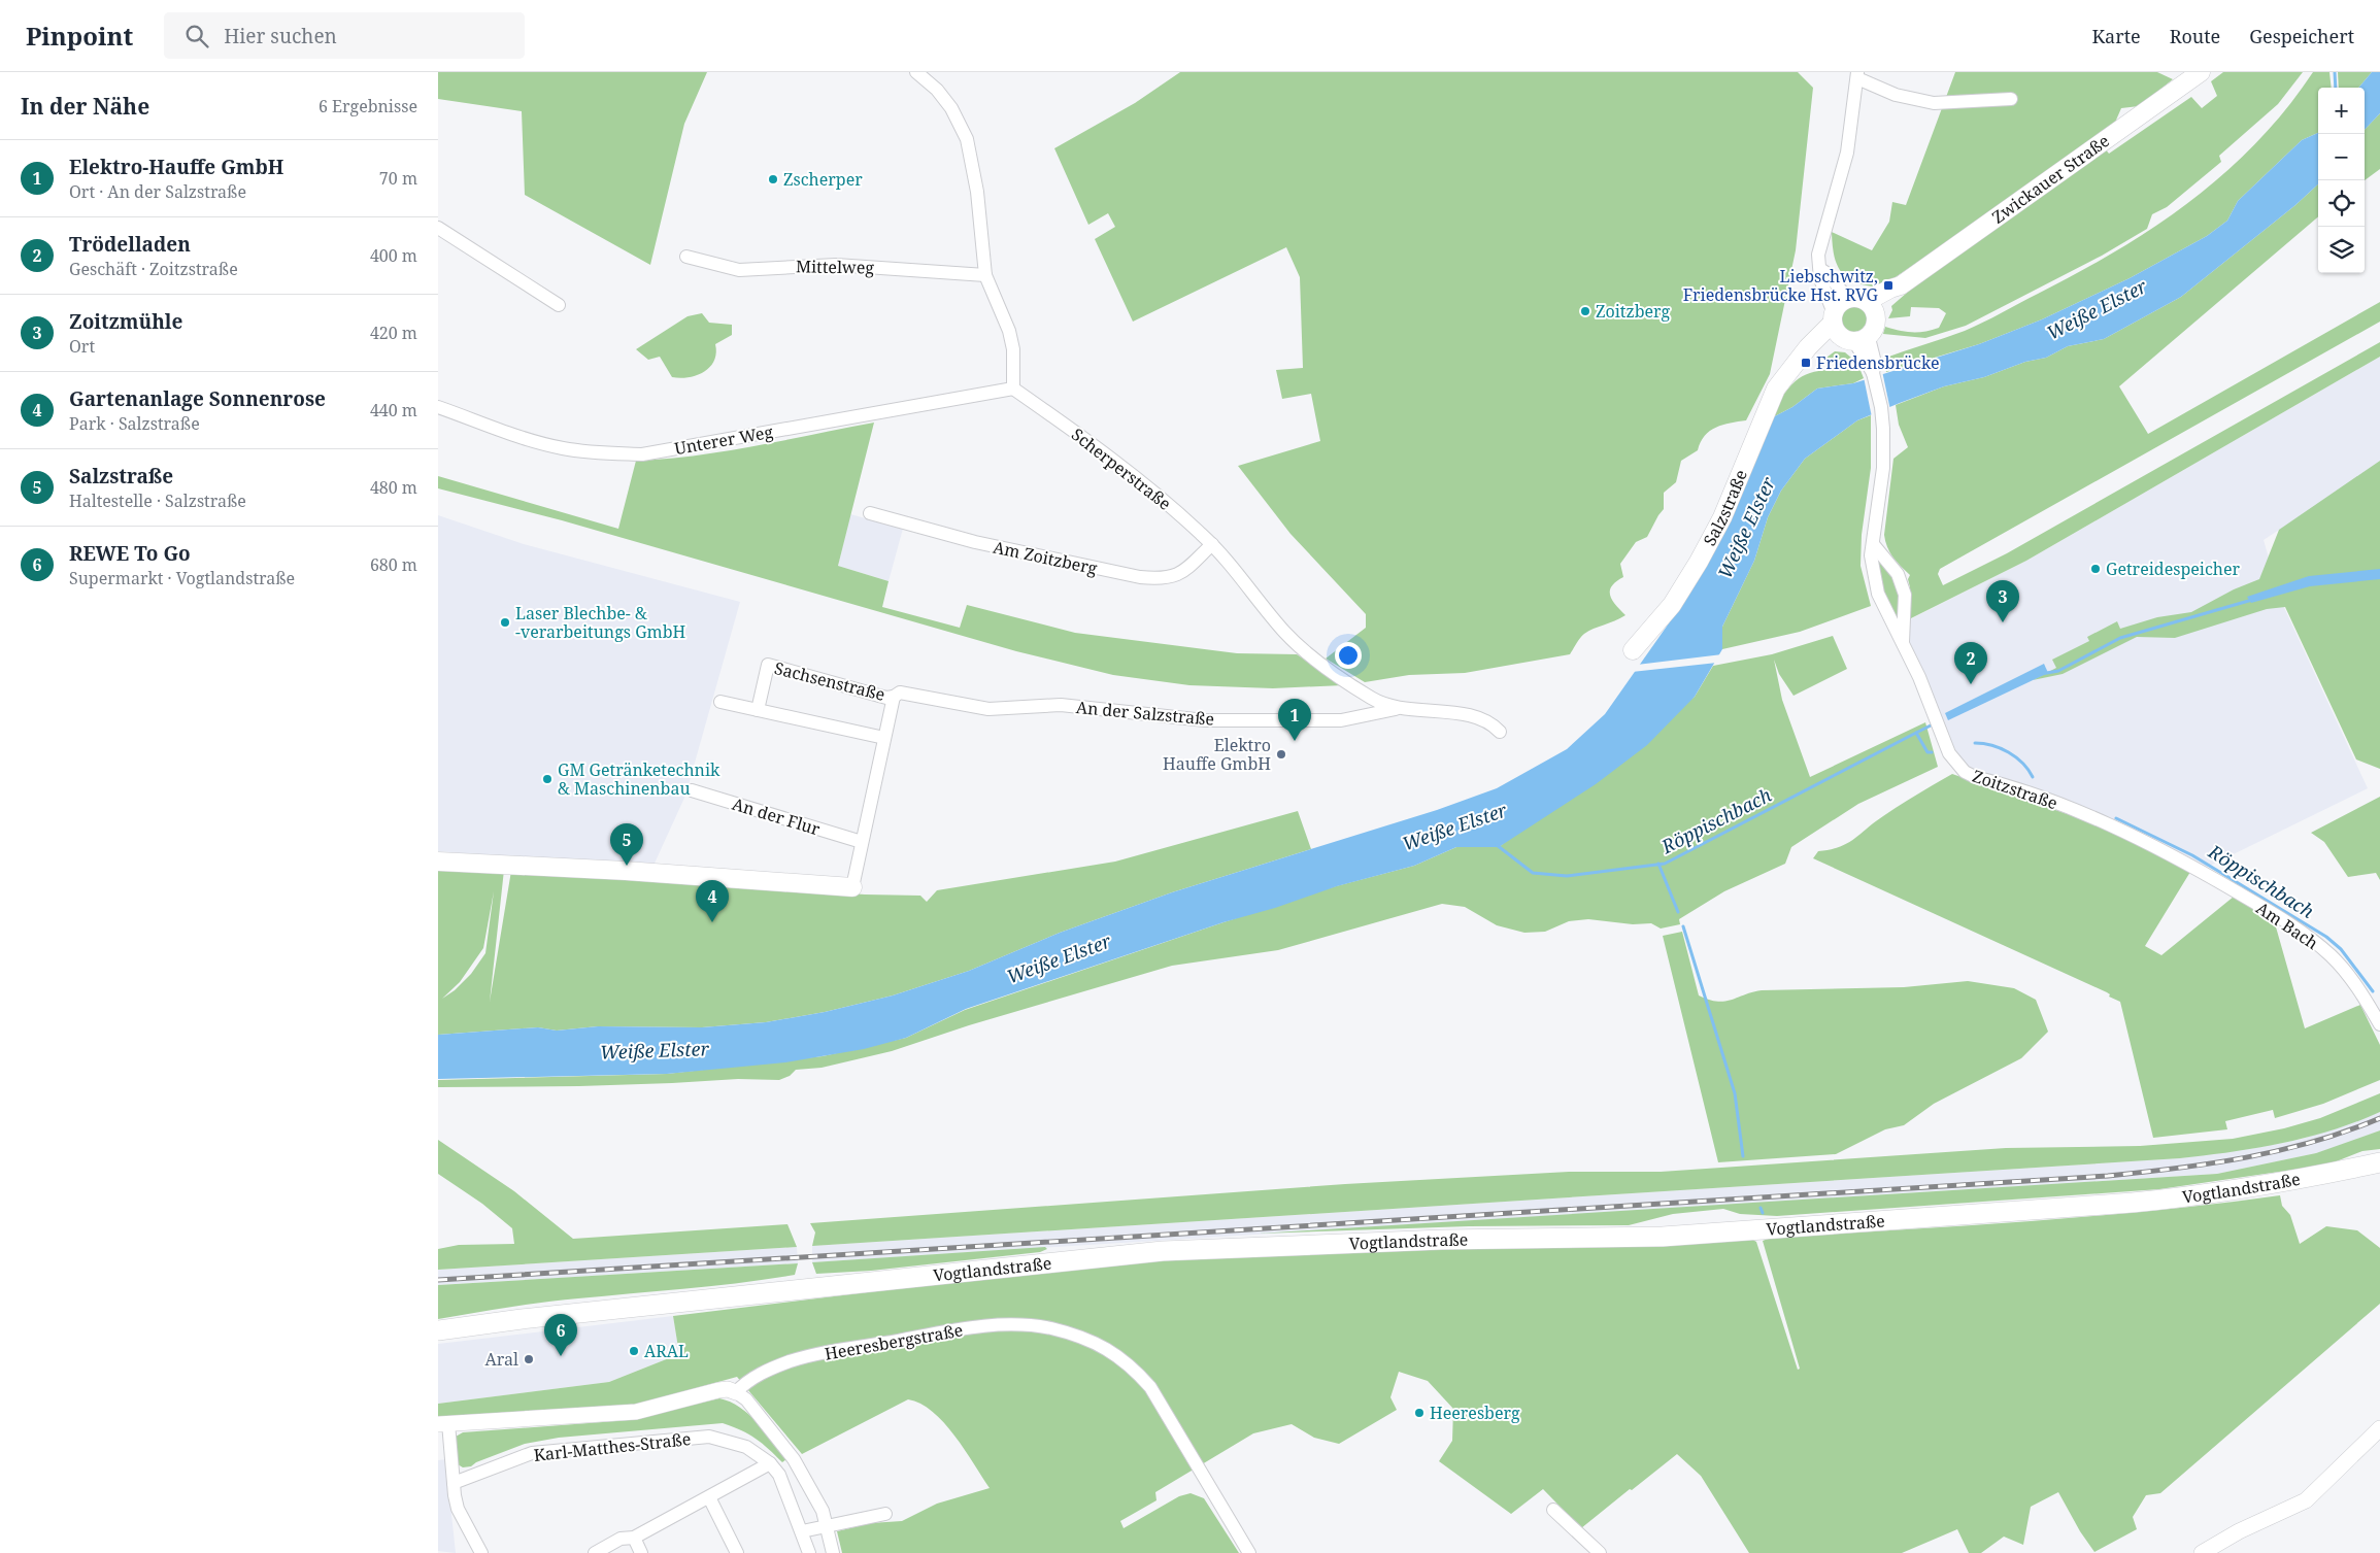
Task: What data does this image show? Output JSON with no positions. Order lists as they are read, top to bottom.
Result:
{
  "streets": {
    "main road": ["Zwickauer Straße", "Salzstraße", "Vogtlandstraße"],
    "street": [
      "Mittelweg",
      "Unterer Weg",
      "Scherperstraße",
      "Am Zoitzberg",
      "Sachsenstraße",
      "An der Salzstraße",
      "Zoitzstraße",
      "An der Flur",
      "Am Bach",
      "Heeresbergstraße",
      "Karl-Matthes-Straße"
    ]
  },
  "crossings": [
    ["Unterer Weg", "Scherperstraße"],
    ["Scherperstraße", "Am Zoitzberg"],
    ["Scherperstraße", "An der Salzstraße"],
    ["Salzstraße", "Zoitzstraße"],
    ["Sachsenstraße", "An der Salzstraße"],
    ["Sachsenstraße", "An der Flur"],
    ["Zoitzstraße", "Am Bach"]
  ],
  "water": ["Weiße Elster", "Röppischbach"],
  "places": {
    "other": [
      "Zscherper",
      "Zoitzberg",
      "Getreidespeicher",
      "Laser Blechbe- & -verarbeitungs GmbH",
      "Elektro Hauffe GmbH",
      "GM Getränketechnik & Maschinenbau",
      "ARAL",
      "Aral",
      "Heeresberg"
    ],
    "transit": ["Liebschwitz, Friedensbrücke Hst. RVG", "Friedensbrücke"]
  },
  "page": {
    "header": "Pinpoint",
    "search": "Hier suchen",
    "nav": ["Karte", "Route", "Gespeichert"],
    "heading": ["In der Nähe", "6 Ergebnisse"],
    "map_buttons": ["+", "−"],
    "list": [
      {
        "mark": "1",
        "name": "Elektro-Hauffe GmbH",
        "note": "Ort · An der Salzstraße",
        "value": "70 m"
      },
      {
        "mark": "2",
        "name": "Trödelladen",
        "note": "Geschäft · Zoitzstraße",
        "value": "400 m"
      },
      {
        "mark": "3",
        "name": "Zoitzmühle",
        "note": "Ort",
        "value": "420 m"
      },
      {
        "mark": "4",
        "name": "Gartenanlage Sonnenrose",
        "note": "Park · Salzstraße",
        "value": "440 m"
      },
      {
        "mark": "5",
        "name": "Salzstraße",
        "note": "Haltestelle · Salzstraße",
        "value": "480 m"
      },
      {
        "mark": "6",
        "name": "REWE To Go",
        "note": "Supermarkt · Vogtlandstraße",
        "value": "680 m"
      }
    ],
    "pins": [
      "3",
      "2",
      "1",
      "5",
      "4",
      "6"
    ]
  }
}
